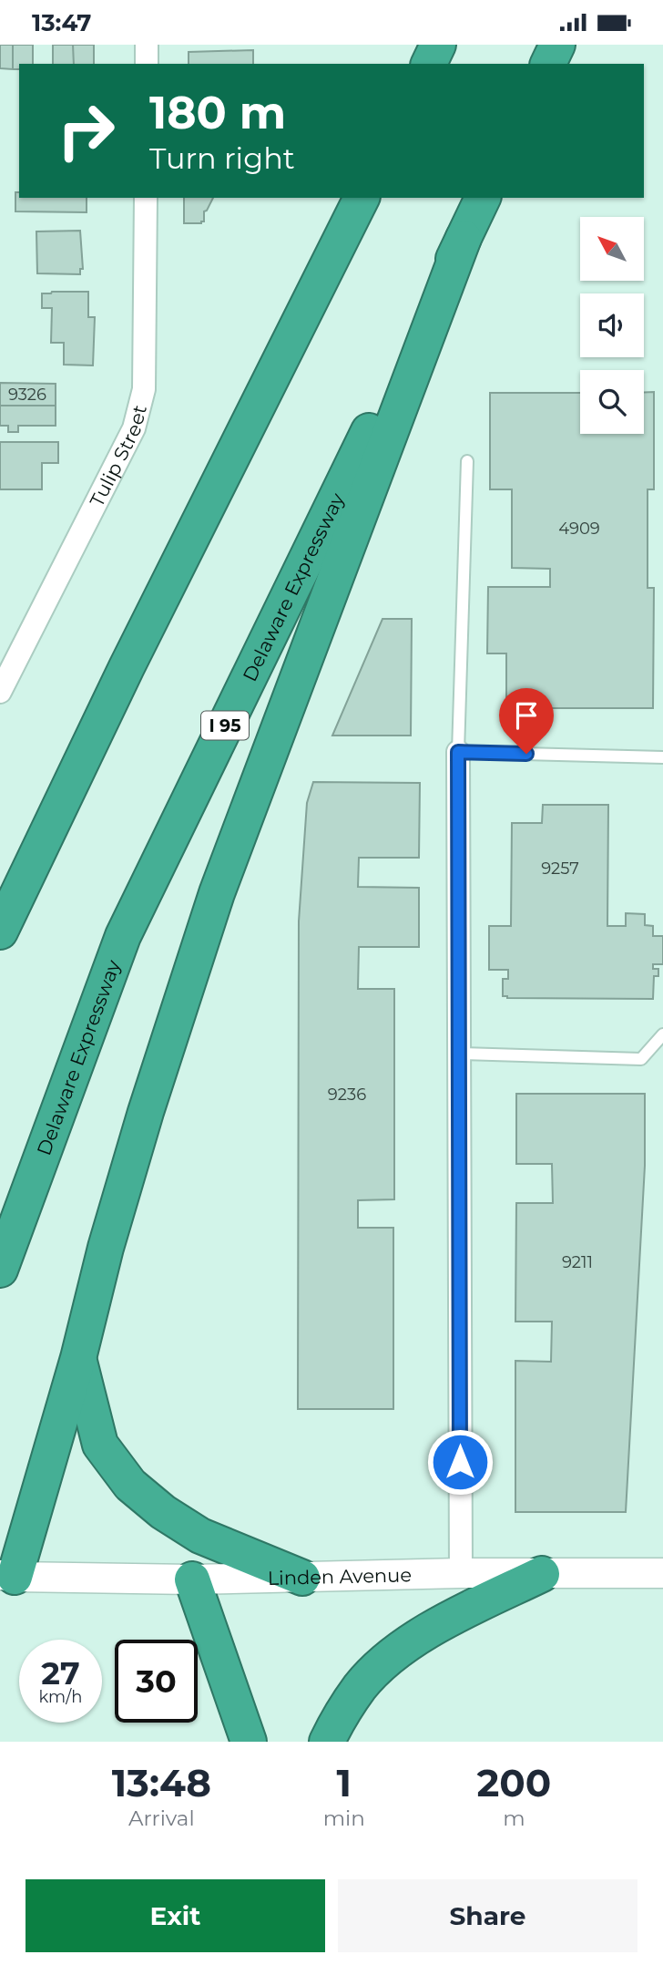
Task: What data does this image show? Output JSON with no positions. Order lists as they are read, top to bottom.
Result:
{
  "streets": {
    "highway": ["Delaware Expressway", "I 95"],
    "street": ["Tulip Street", "Linden Avenue"]
  },
  "house_numbers": [
    "9326",
    "4909",
    "9257",
    "9236",
    "9211"
  ],
  "north": "top left",
  "page": {
    "status": "13:47",
    "turn": ["180 m", "Turn right"],
    "speed": "27 km/h",
    "limit": "30",
    "eta": [
      "13:48",
      "Arrival",
      "1",
      "min",
      "200",
      "m"
    ],
    "buttons": ["Exit", "Share"]
  }
}
